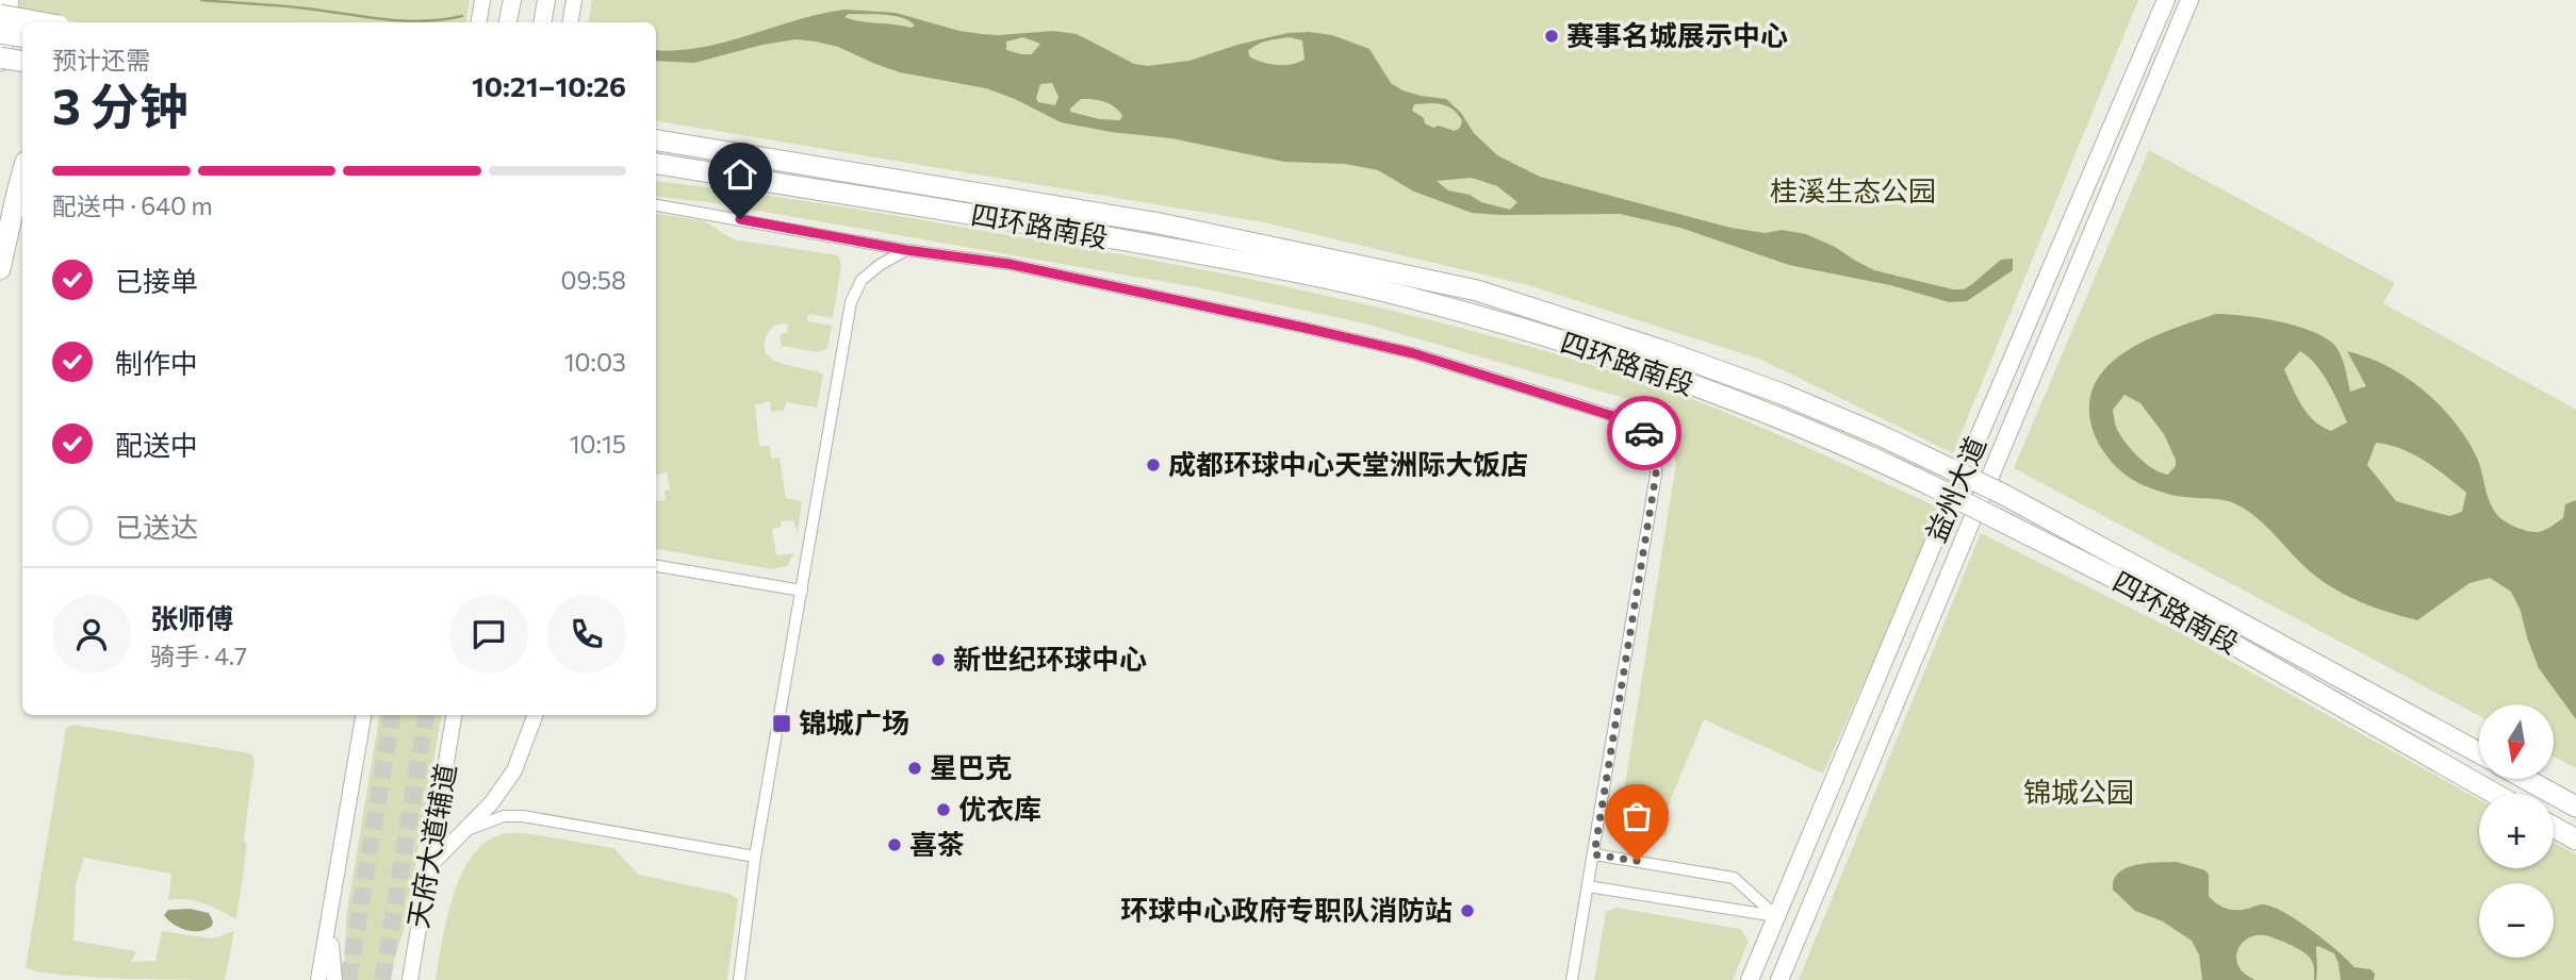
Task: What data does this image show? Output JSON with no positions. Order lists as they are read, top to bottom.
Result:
{
  "streets": {
    "highway": ["四环路南段"],
    "main road": ["益州大道"],
    "street": ["天府大道辅道"]
  },
  "parks": ["桂溪生态公园", "锦城公园"],
  "places": {
    "other": [
      "赛事名城展示中心",
      "成都环球中心天堂洲际大饭店",
      "新世纪环球中心",
      "星巴克",
      "优衣库",
      "喜茶",
      "环球中心政府专职队消防站"
    ],
    "transit": ["锦城广场"]
  },
  "north": "bottom",
  "page": {
    "heading": ["3 分钟", "预计还需", "10:21–10:26"],
    "panel": ["张师傅", "骑手 · 4.7"],
    "bar": "配送中 · 640 m",
    "list": [
      ["已接单", "09:58"],
      ["制作中", "10:03"],
      ["配送中", "10:15"],
      "已送达"
    ],
    "map_buttons": ["+", "−"]
  }
}
